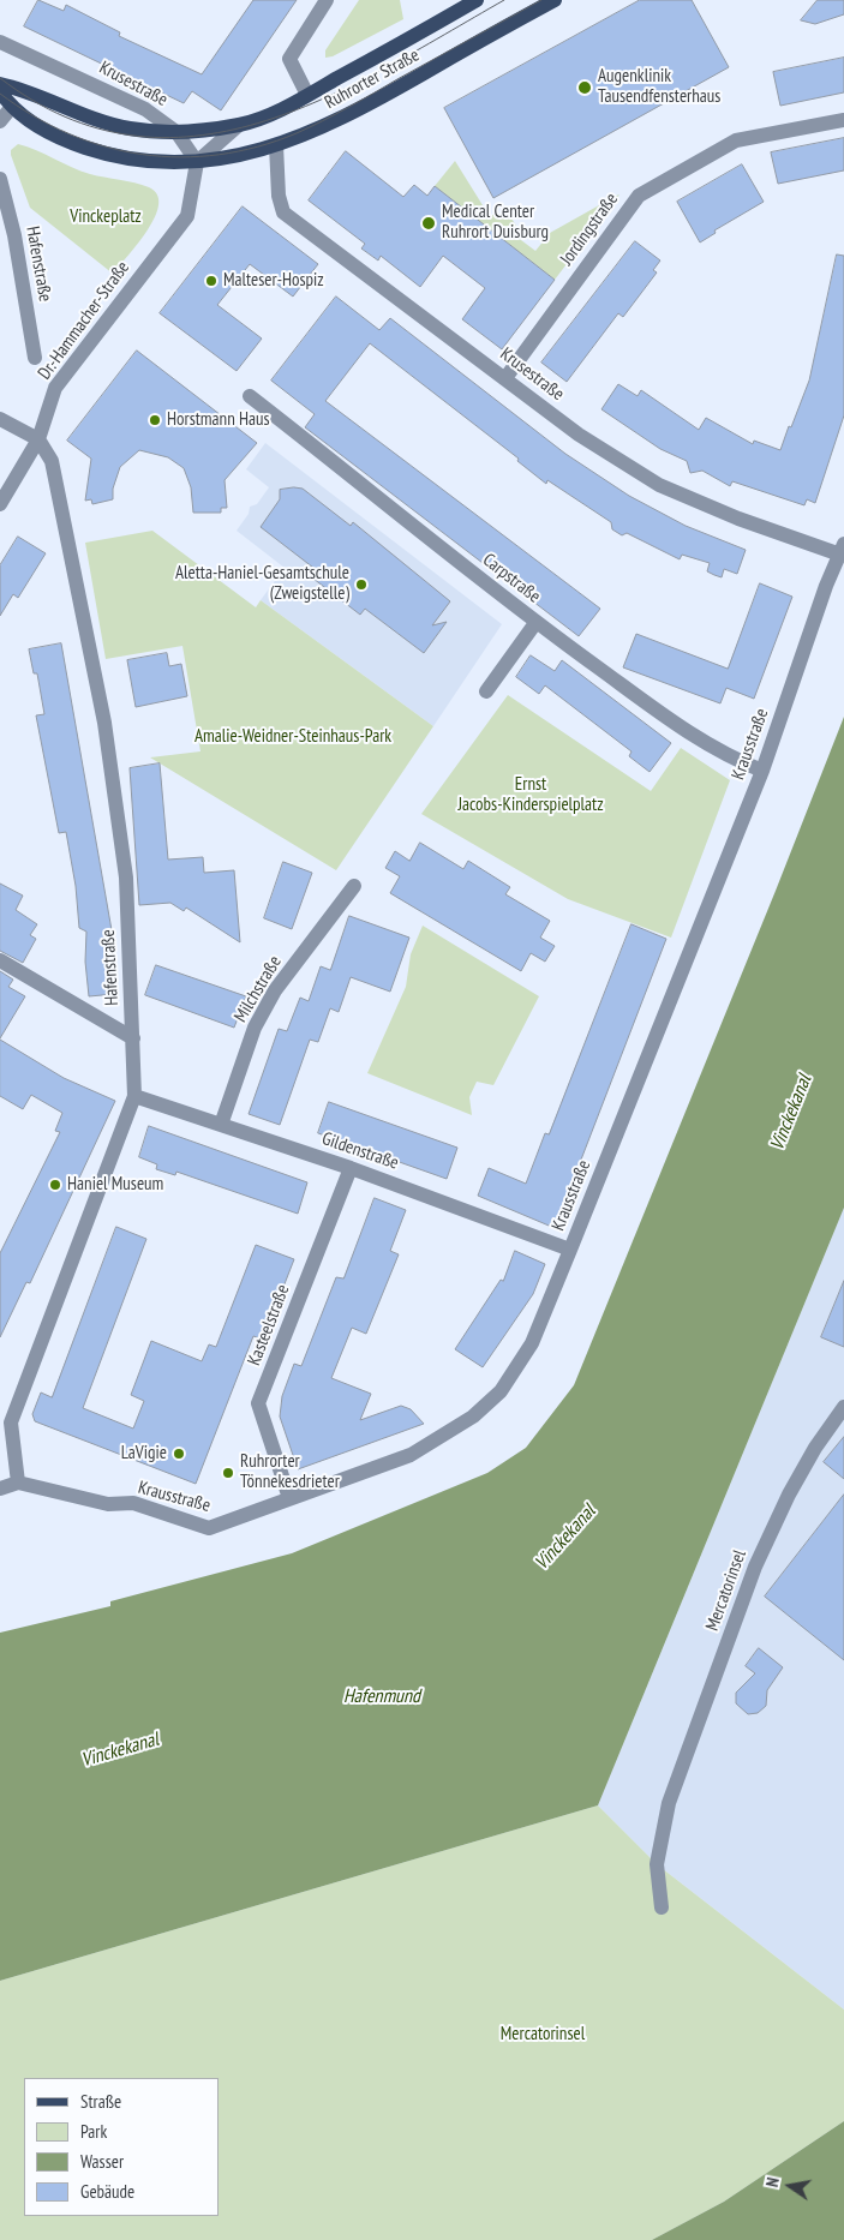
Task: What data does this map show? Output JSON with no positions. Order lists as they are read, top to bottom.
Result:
{
  "streets": {
    "main road": ["Ruhrorter Straße", "Krusestraße"],
    "street": [
      "Jordingstraße",
      "Hafenstraße",
      "Dr.-Hammacher-Straße",
      "Carpstraße",
      "Krausstraße",
      "Milchstraße",
      "Gildenstraße",
      "Kasteelstraße",
      "Mercatorinsel"
    ]
  },
  "crossings": [
    ["Ruhrorter Straße", "Krusestraße"],
    ["Ruhrorter Straße", "Dr.-Hammacher-Straße"],
    ["Krusestraße", "Jordingstraße"],
    ["Krusestraße", "Krausstraße"],
    ["Hafenstraße", "Dr.-Hammacher-Straße"],
    ["Hafenstraße", "Krausstraße"],
    ["Hafenstraße", "Gildenstraße"],
    ["Carpstraße", "Krausstraße"],
    ["Krausstraße", "Gildenstraße"],
    ["Krausstraße", "Kasteelstraße"],
    ["Milchstraße", "Gildenstraße"],
    ["Gildenstraße", "Kasteelstraße"]
  ],
  "water": ["Vinckekanal", "Hafenmund"],
  "parks": [
    "Vinckeplatz",
    "Amalie-Weidner-Steinhaus-Park",
    "Ernst Jacobs-Kinderspielplatz",
    "Mercatorinsel"
  ],
  "places": [
    "Augenklinik Tausendfensterhaus",
    "Medical Center Ruhrort Duisburg",
    "Malteser-Hospiz",
    "Horstmann Haus",
    "Aletta-Haniel-Gesamtschule (Zweigstelle)",
    "Haniel Museum",
    "LaVigie",
    "Ruhrorter Tönnekesdrieter"
  ],
  "legend": [
    "Straße",
    "Park",
    "Wasser",
    "Gebäude"
  ],
  "north": "left"
}
